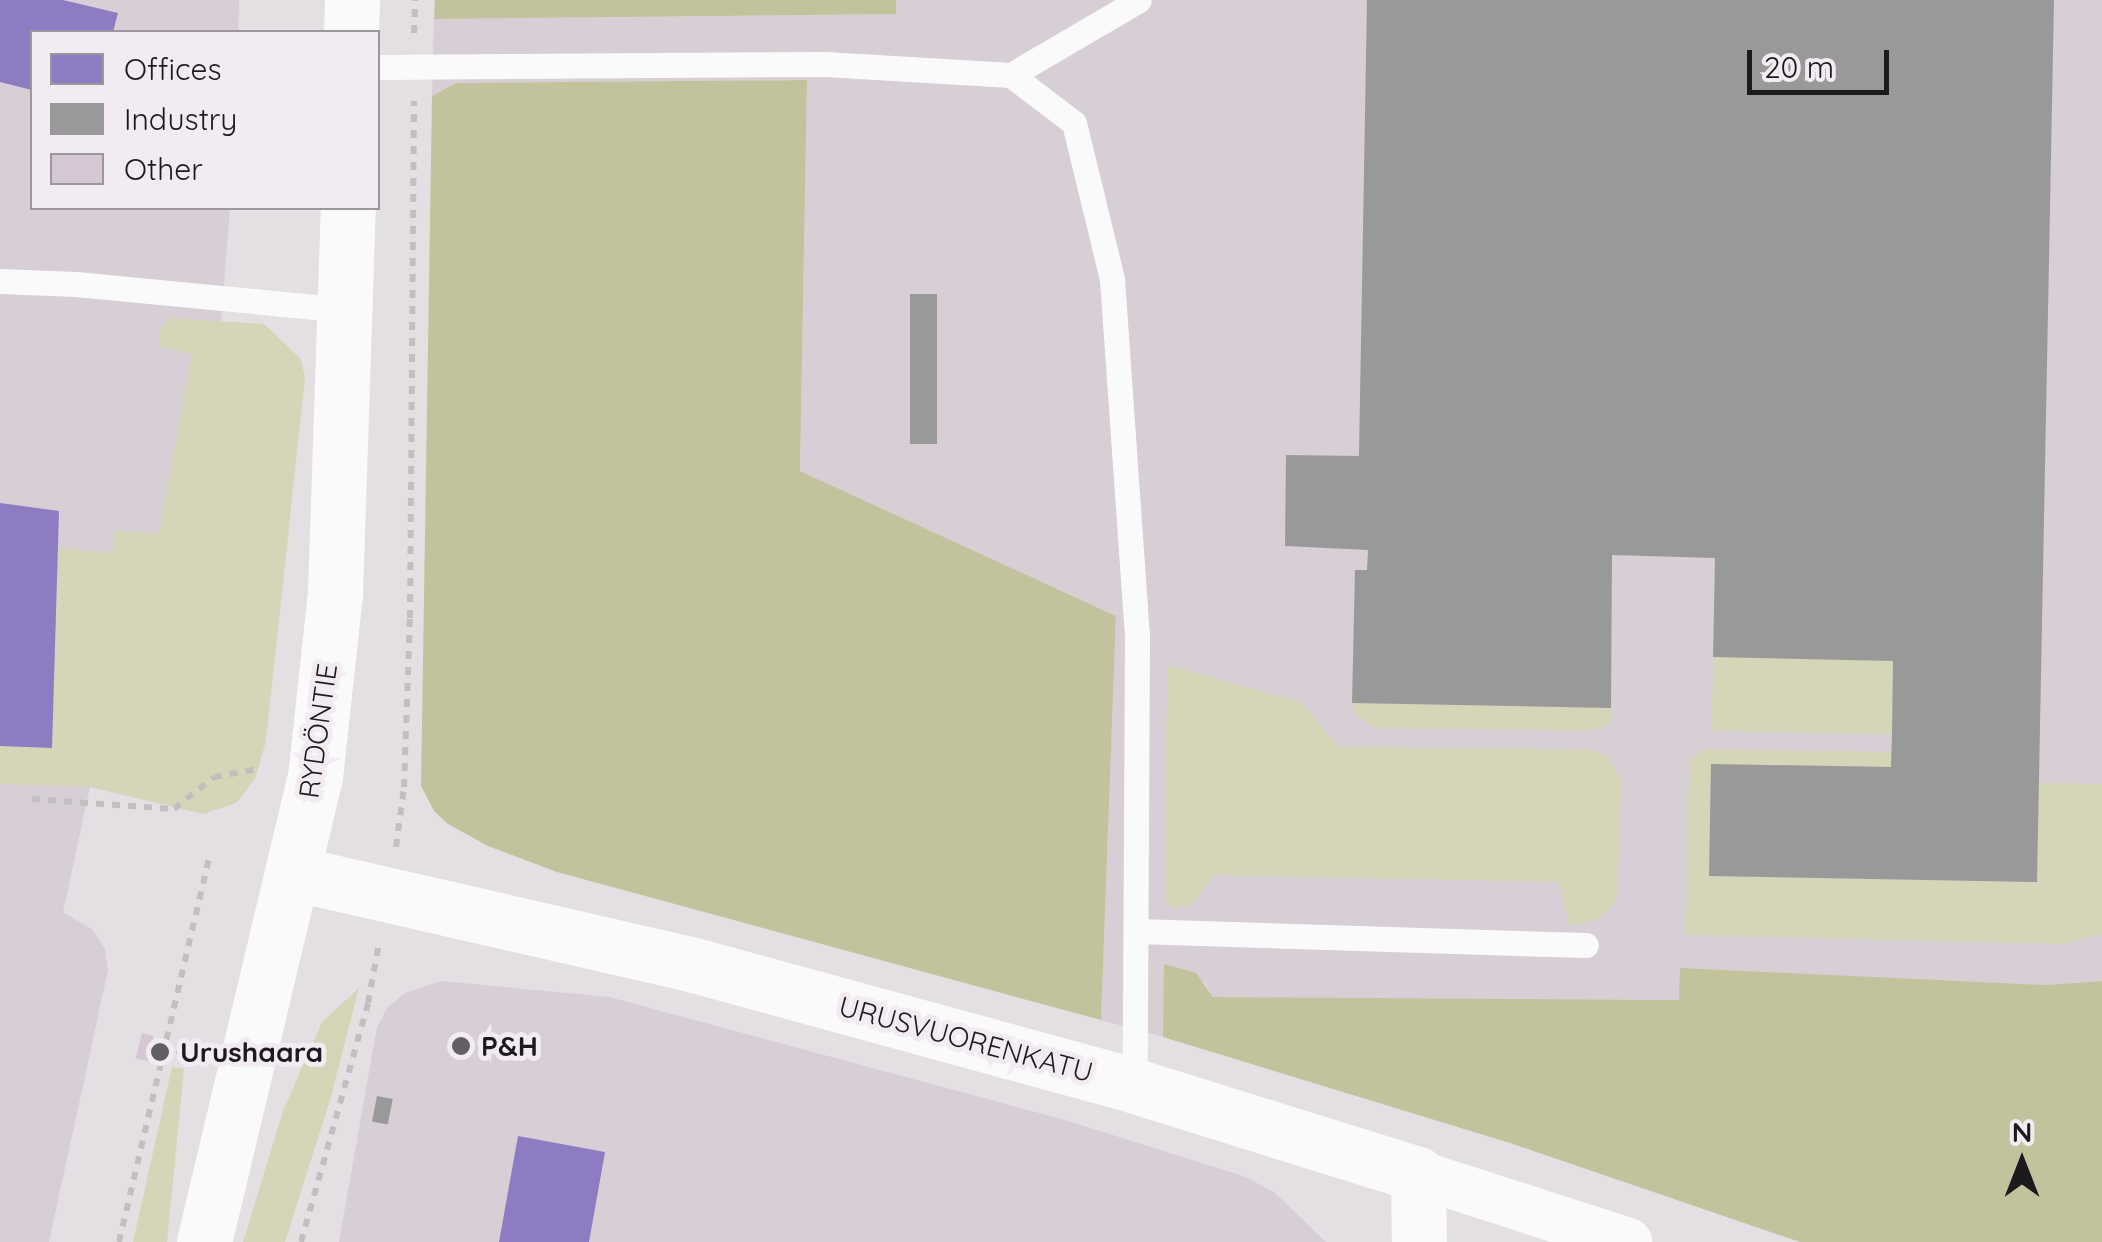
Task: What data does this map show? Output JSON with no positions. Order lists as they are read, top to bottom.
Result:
{
  "streets": {
    "street": ["RYDÖNTIE", "URUSVUORENKATU"]
  },
  "crossings": [
    ["RYDÖNTIE", "URUSVUORENKATU"]
  ],
  "places": ["P&H", "Urushaara"],
  "legend": ["Offices", "Industry", "Other"],
  "scale_bar": "20 m",
  "north": "top"
}
